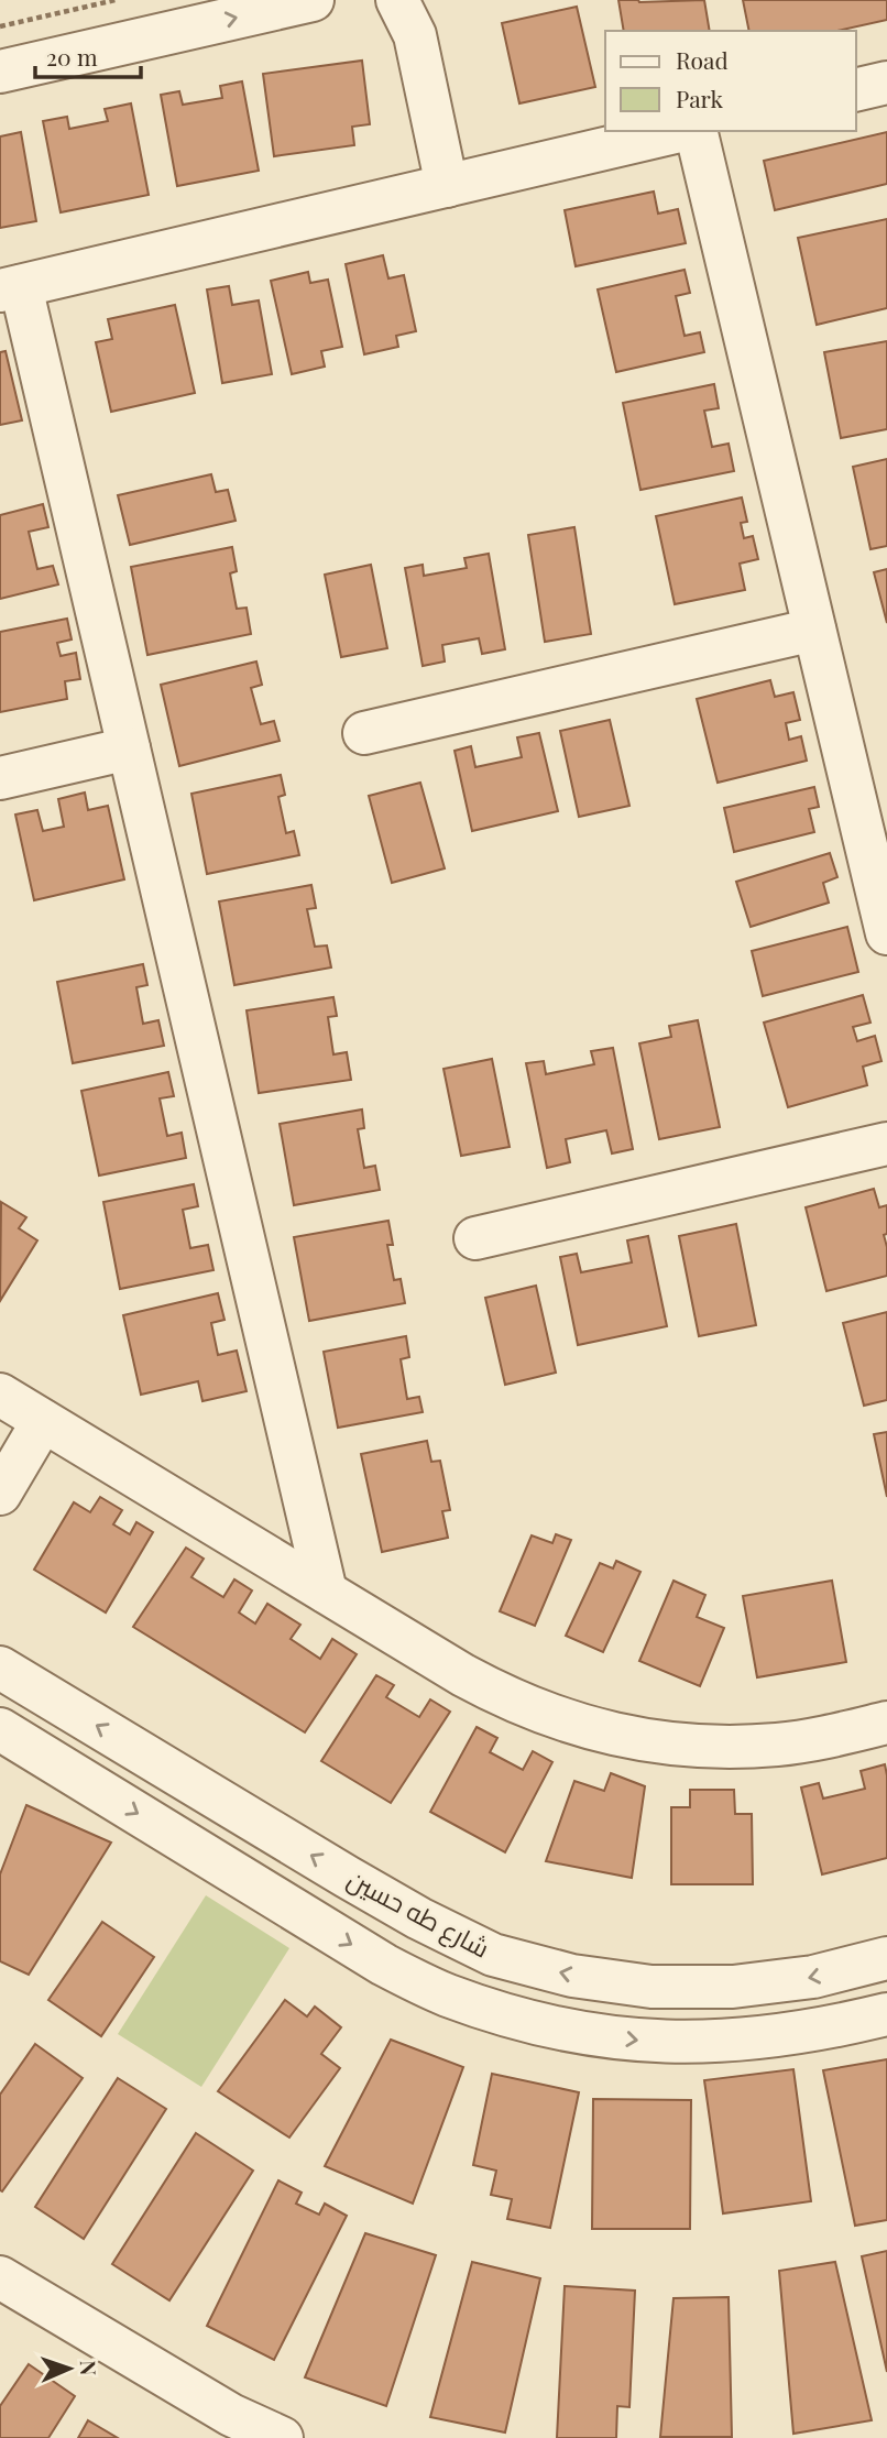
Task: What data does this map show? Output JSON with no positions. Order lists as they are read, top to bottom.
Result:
{
  "streets": {
    "street": ["شارع طه حسين"]
  },
  "legend": ["Road", "Park"],
  "scale_bar": "20 m",
  "north": "right"
}
